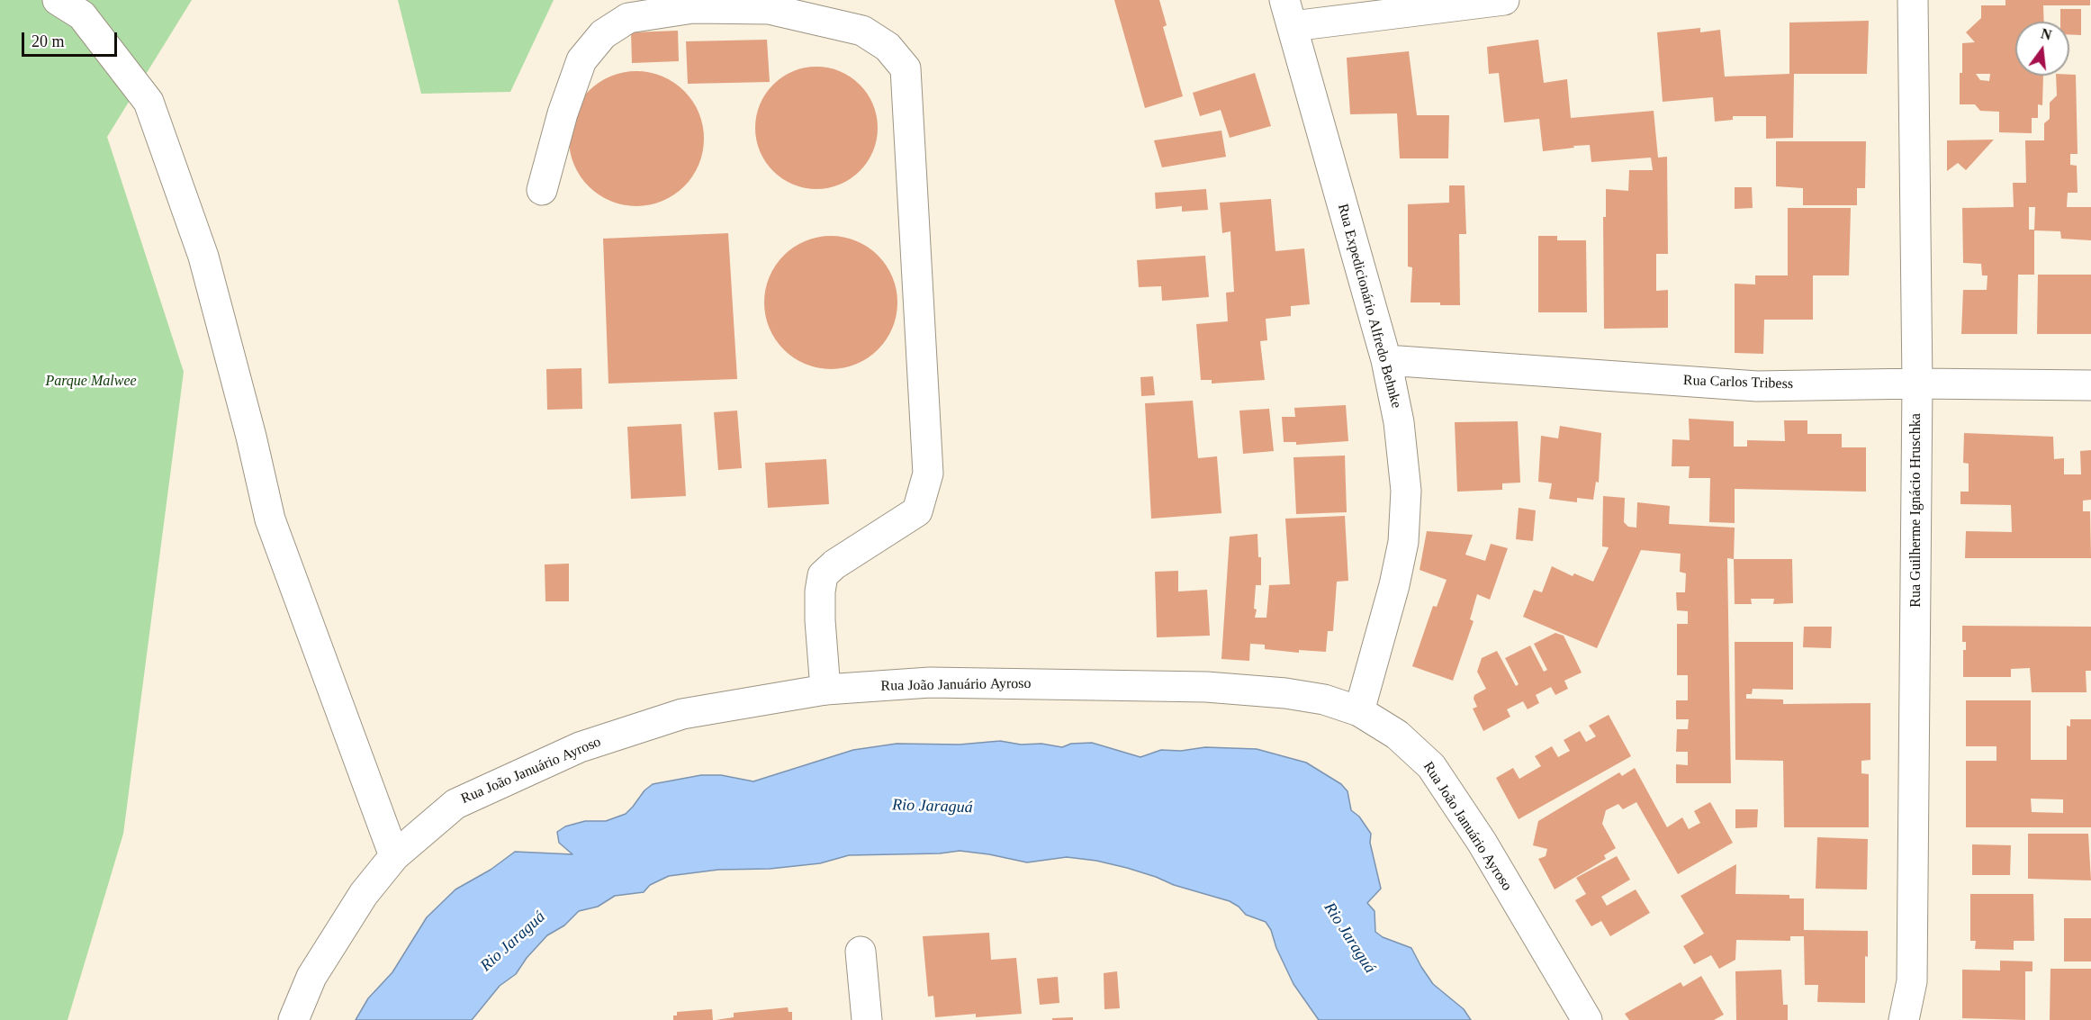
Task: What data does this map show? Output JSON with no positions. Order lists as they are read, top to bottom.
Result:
{
  "streets": {
    "street": [
      "Rua Expedicionário Alfredo Behnke",
      "Rua Carlos Tribess",
      "Rua Guilherme Ignácio Hruschka",
      "Rua João Januário Ayroso"
    ]
  },
  "crossings": [
    ["Rua Expedicionário Alfredo Behnke", "Rua Carlos Tribess"],
    ["Rua Expedicionário Alfredo Behnke", "Rua João Januário Ayroso"],
    ["Rua Carlos Tribess", "Rua Guilherme Ignácio Hruschka"]
  ],
  "water": ["Rio Jaraguá"],
  "parks": ["Parque Malwee"],
  "scale_bar": "20 m",
  "north": "top"
}
